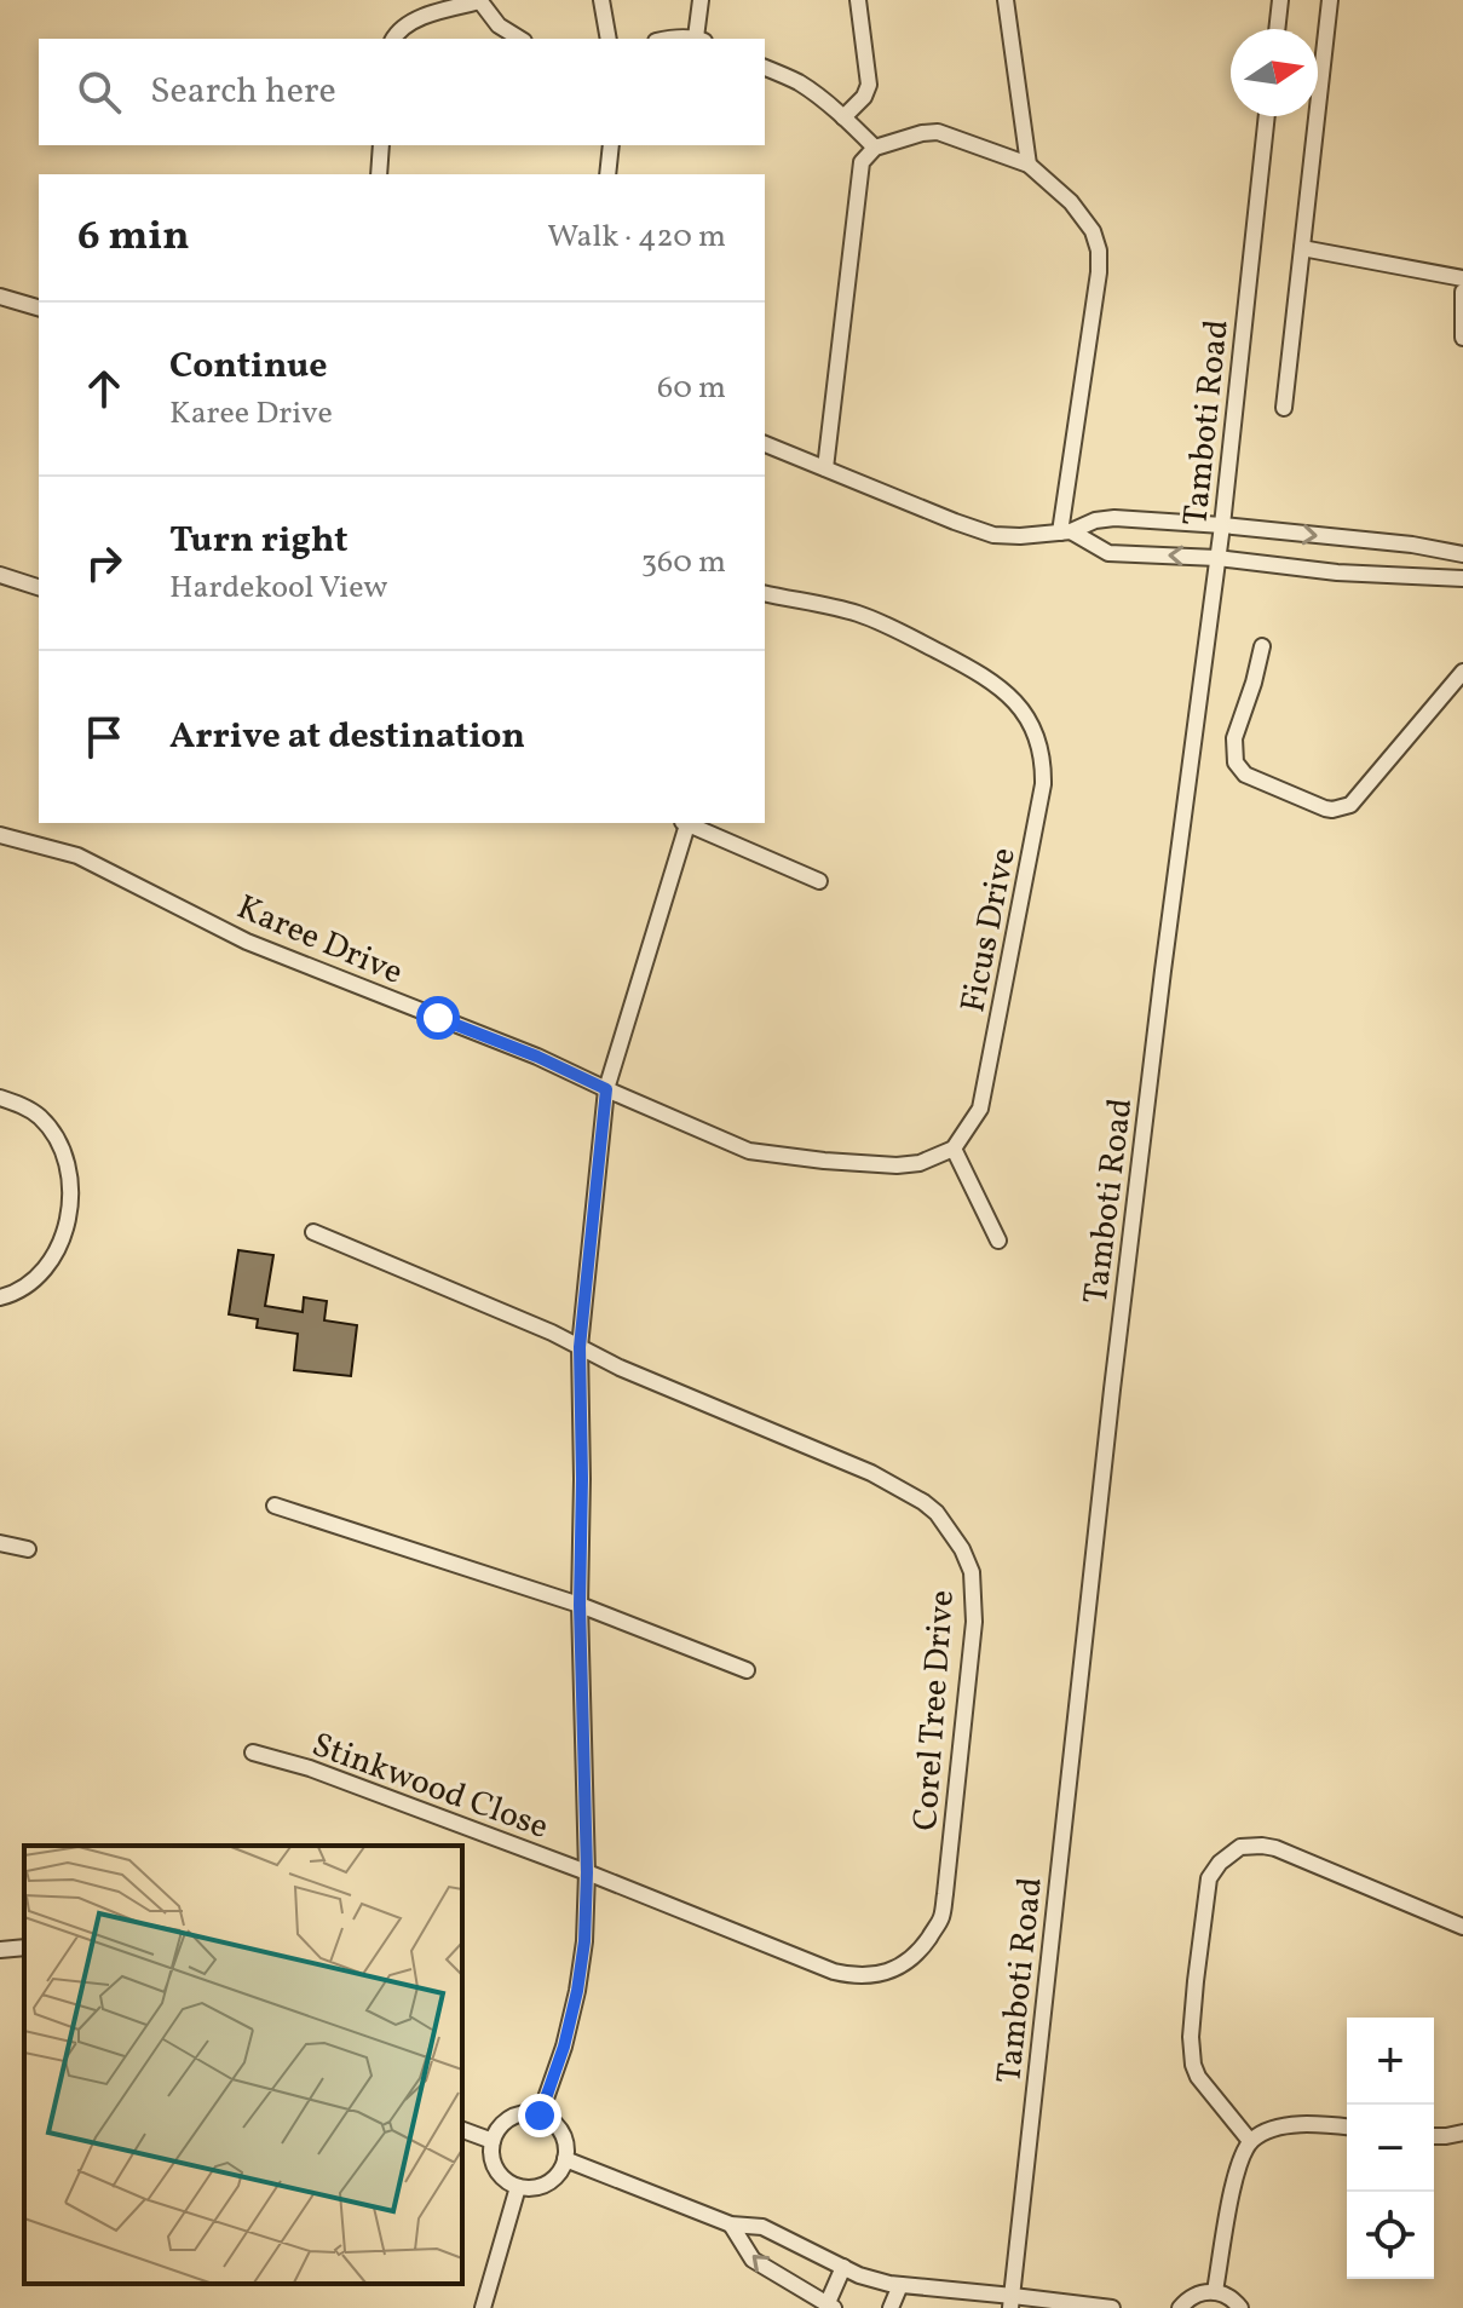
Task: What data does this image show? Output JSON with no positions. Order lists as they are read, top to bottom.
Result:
{
  "streets": {
    "street": [
      "Tamboti Road",
      "Ficus Drive",
      "Karee Drive",
      "Corel Tree Drive",
      "Stinkwood Close"
    ]
  },
  "crossings": [
    ["Ficus Drive", "Karee Drive"],
    ["Corel Tree Drive", "Stinkwood Close"]
  ],
  "north": "right",
  "page": {
    "search": "Search here",
    "heading": ["6 min", "Walk · 420 m"],
    "list": [
      ["Continue", "Karee Drive", "60 m"],
      ["Turn right", "Hardekool View", "360 m"],
      "Arrive at destination"
    ],
    "map_buttons": ["+", "−"]
  }
}
